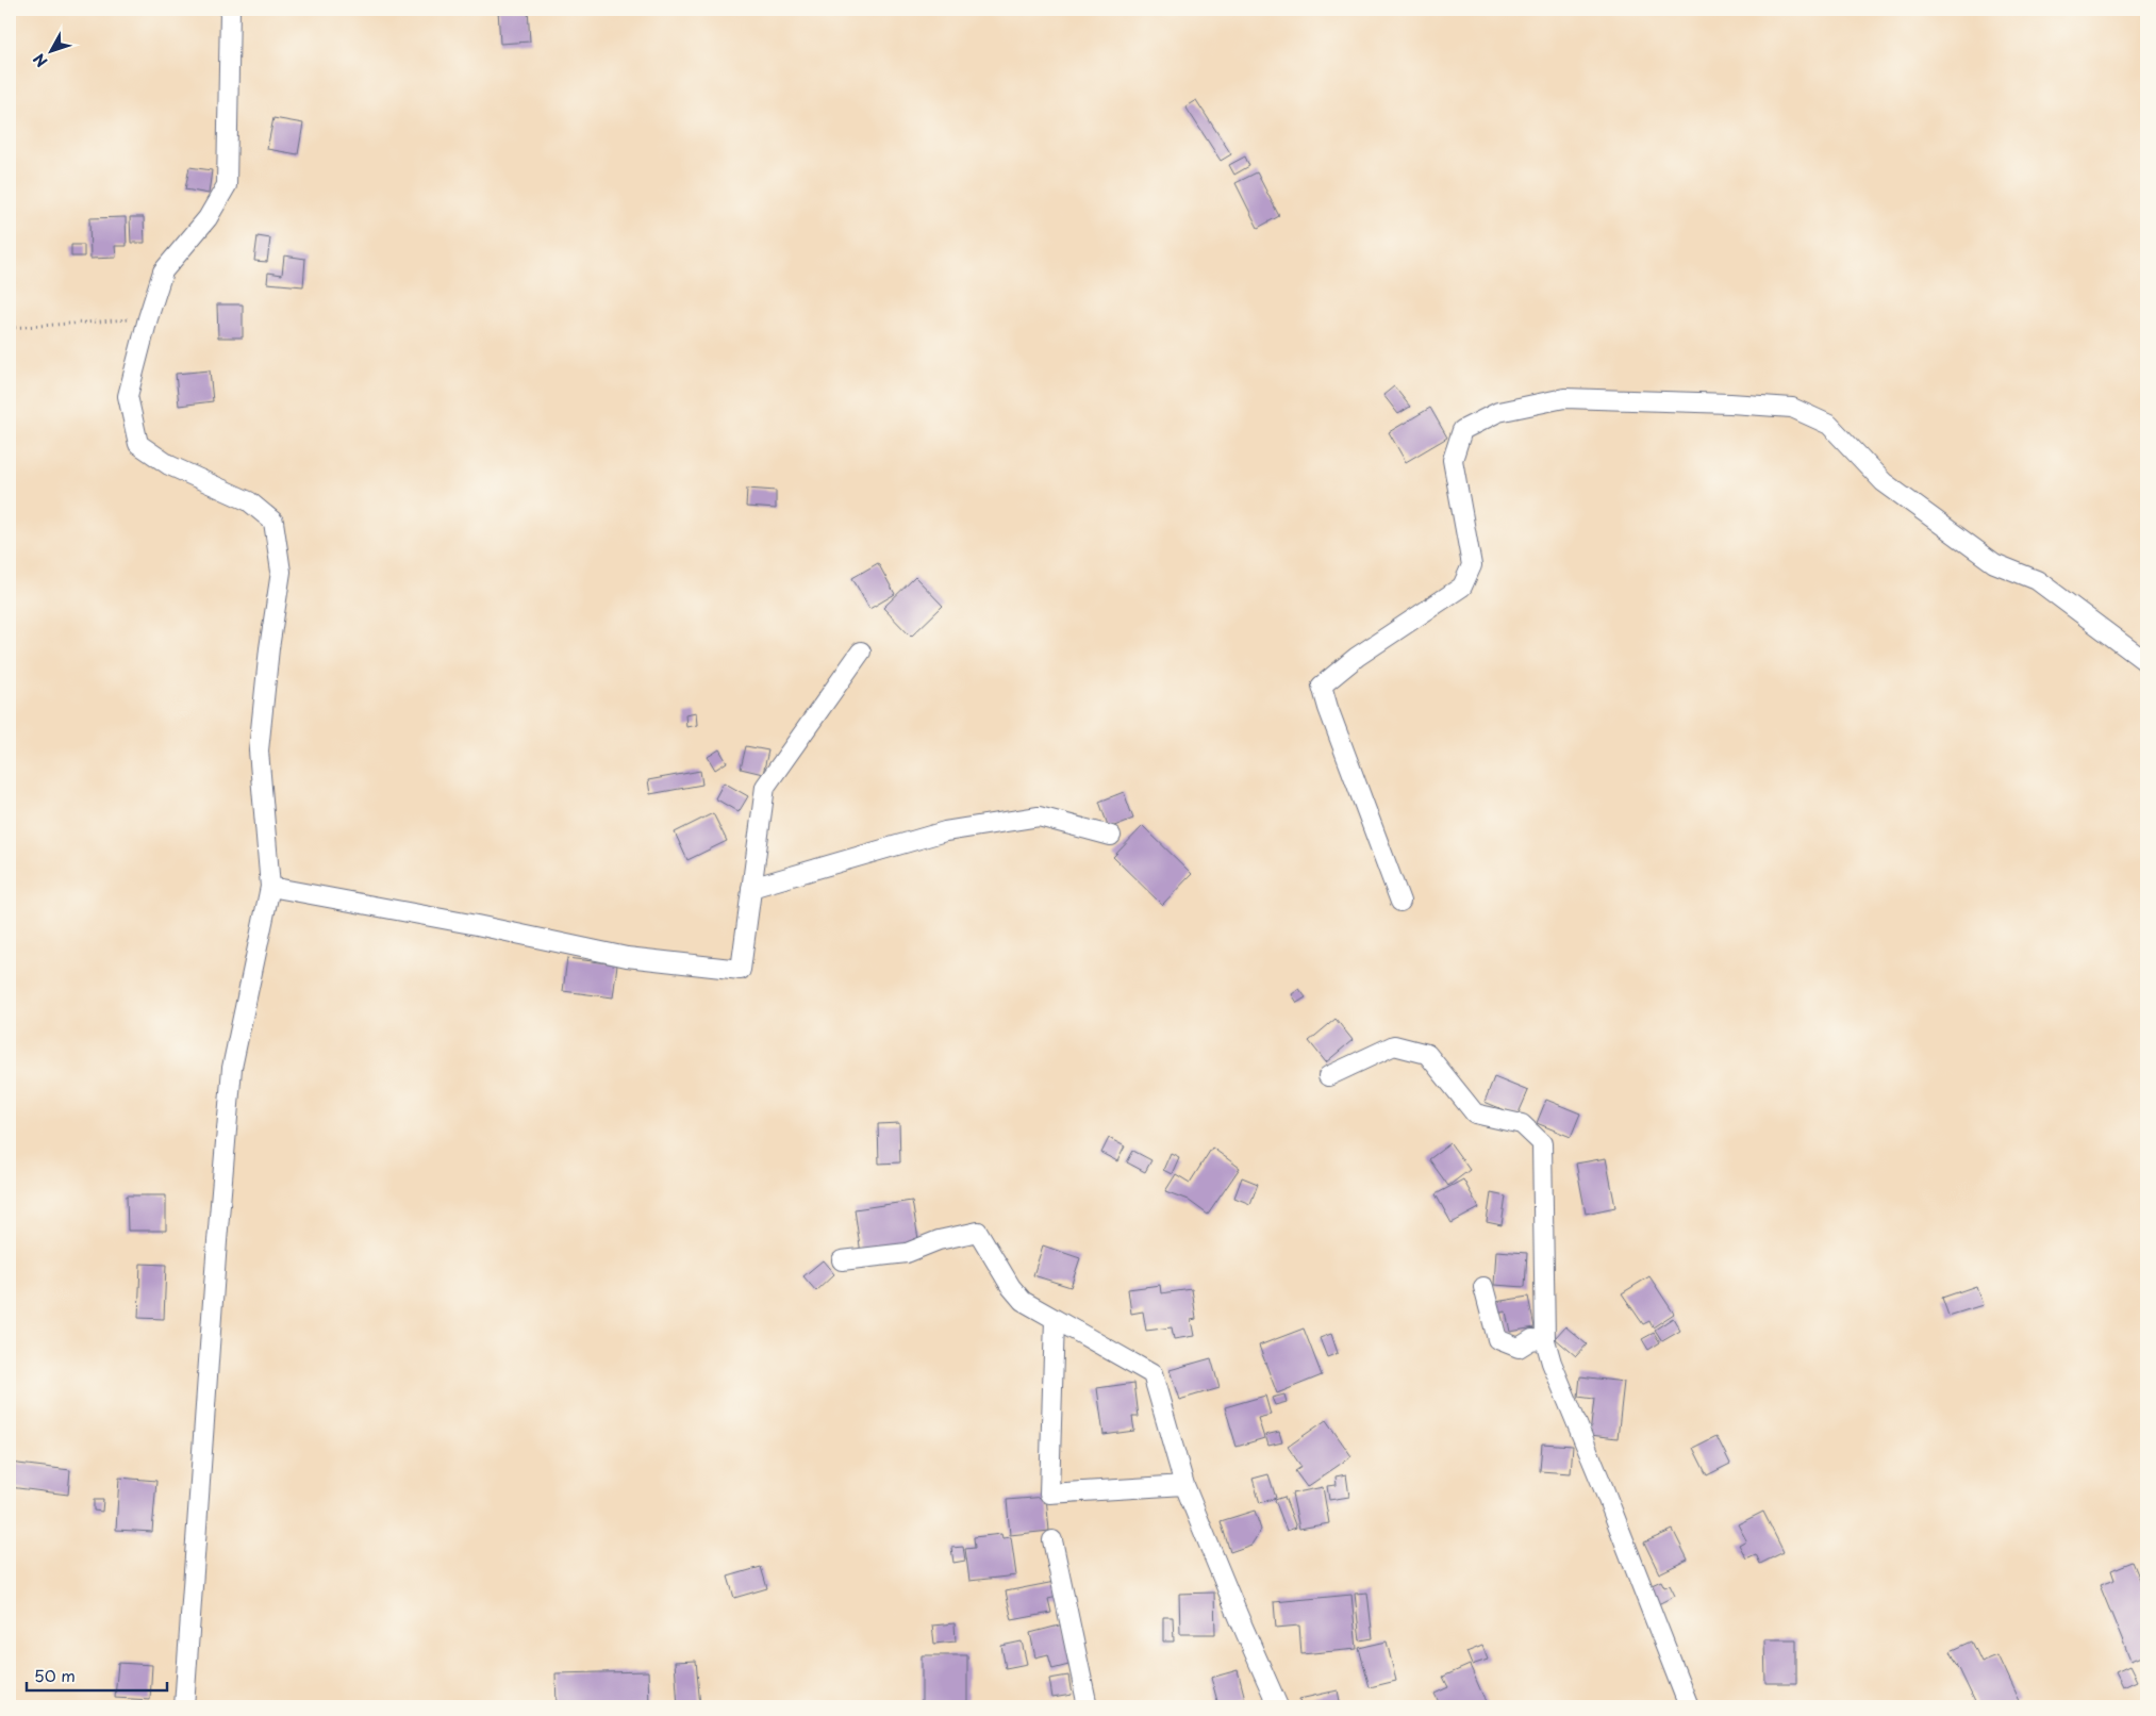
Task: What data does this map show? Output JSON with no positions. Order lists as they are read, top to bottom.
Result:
{
  "scale_bar": "50 m",
  "north": "bottom left"
}
